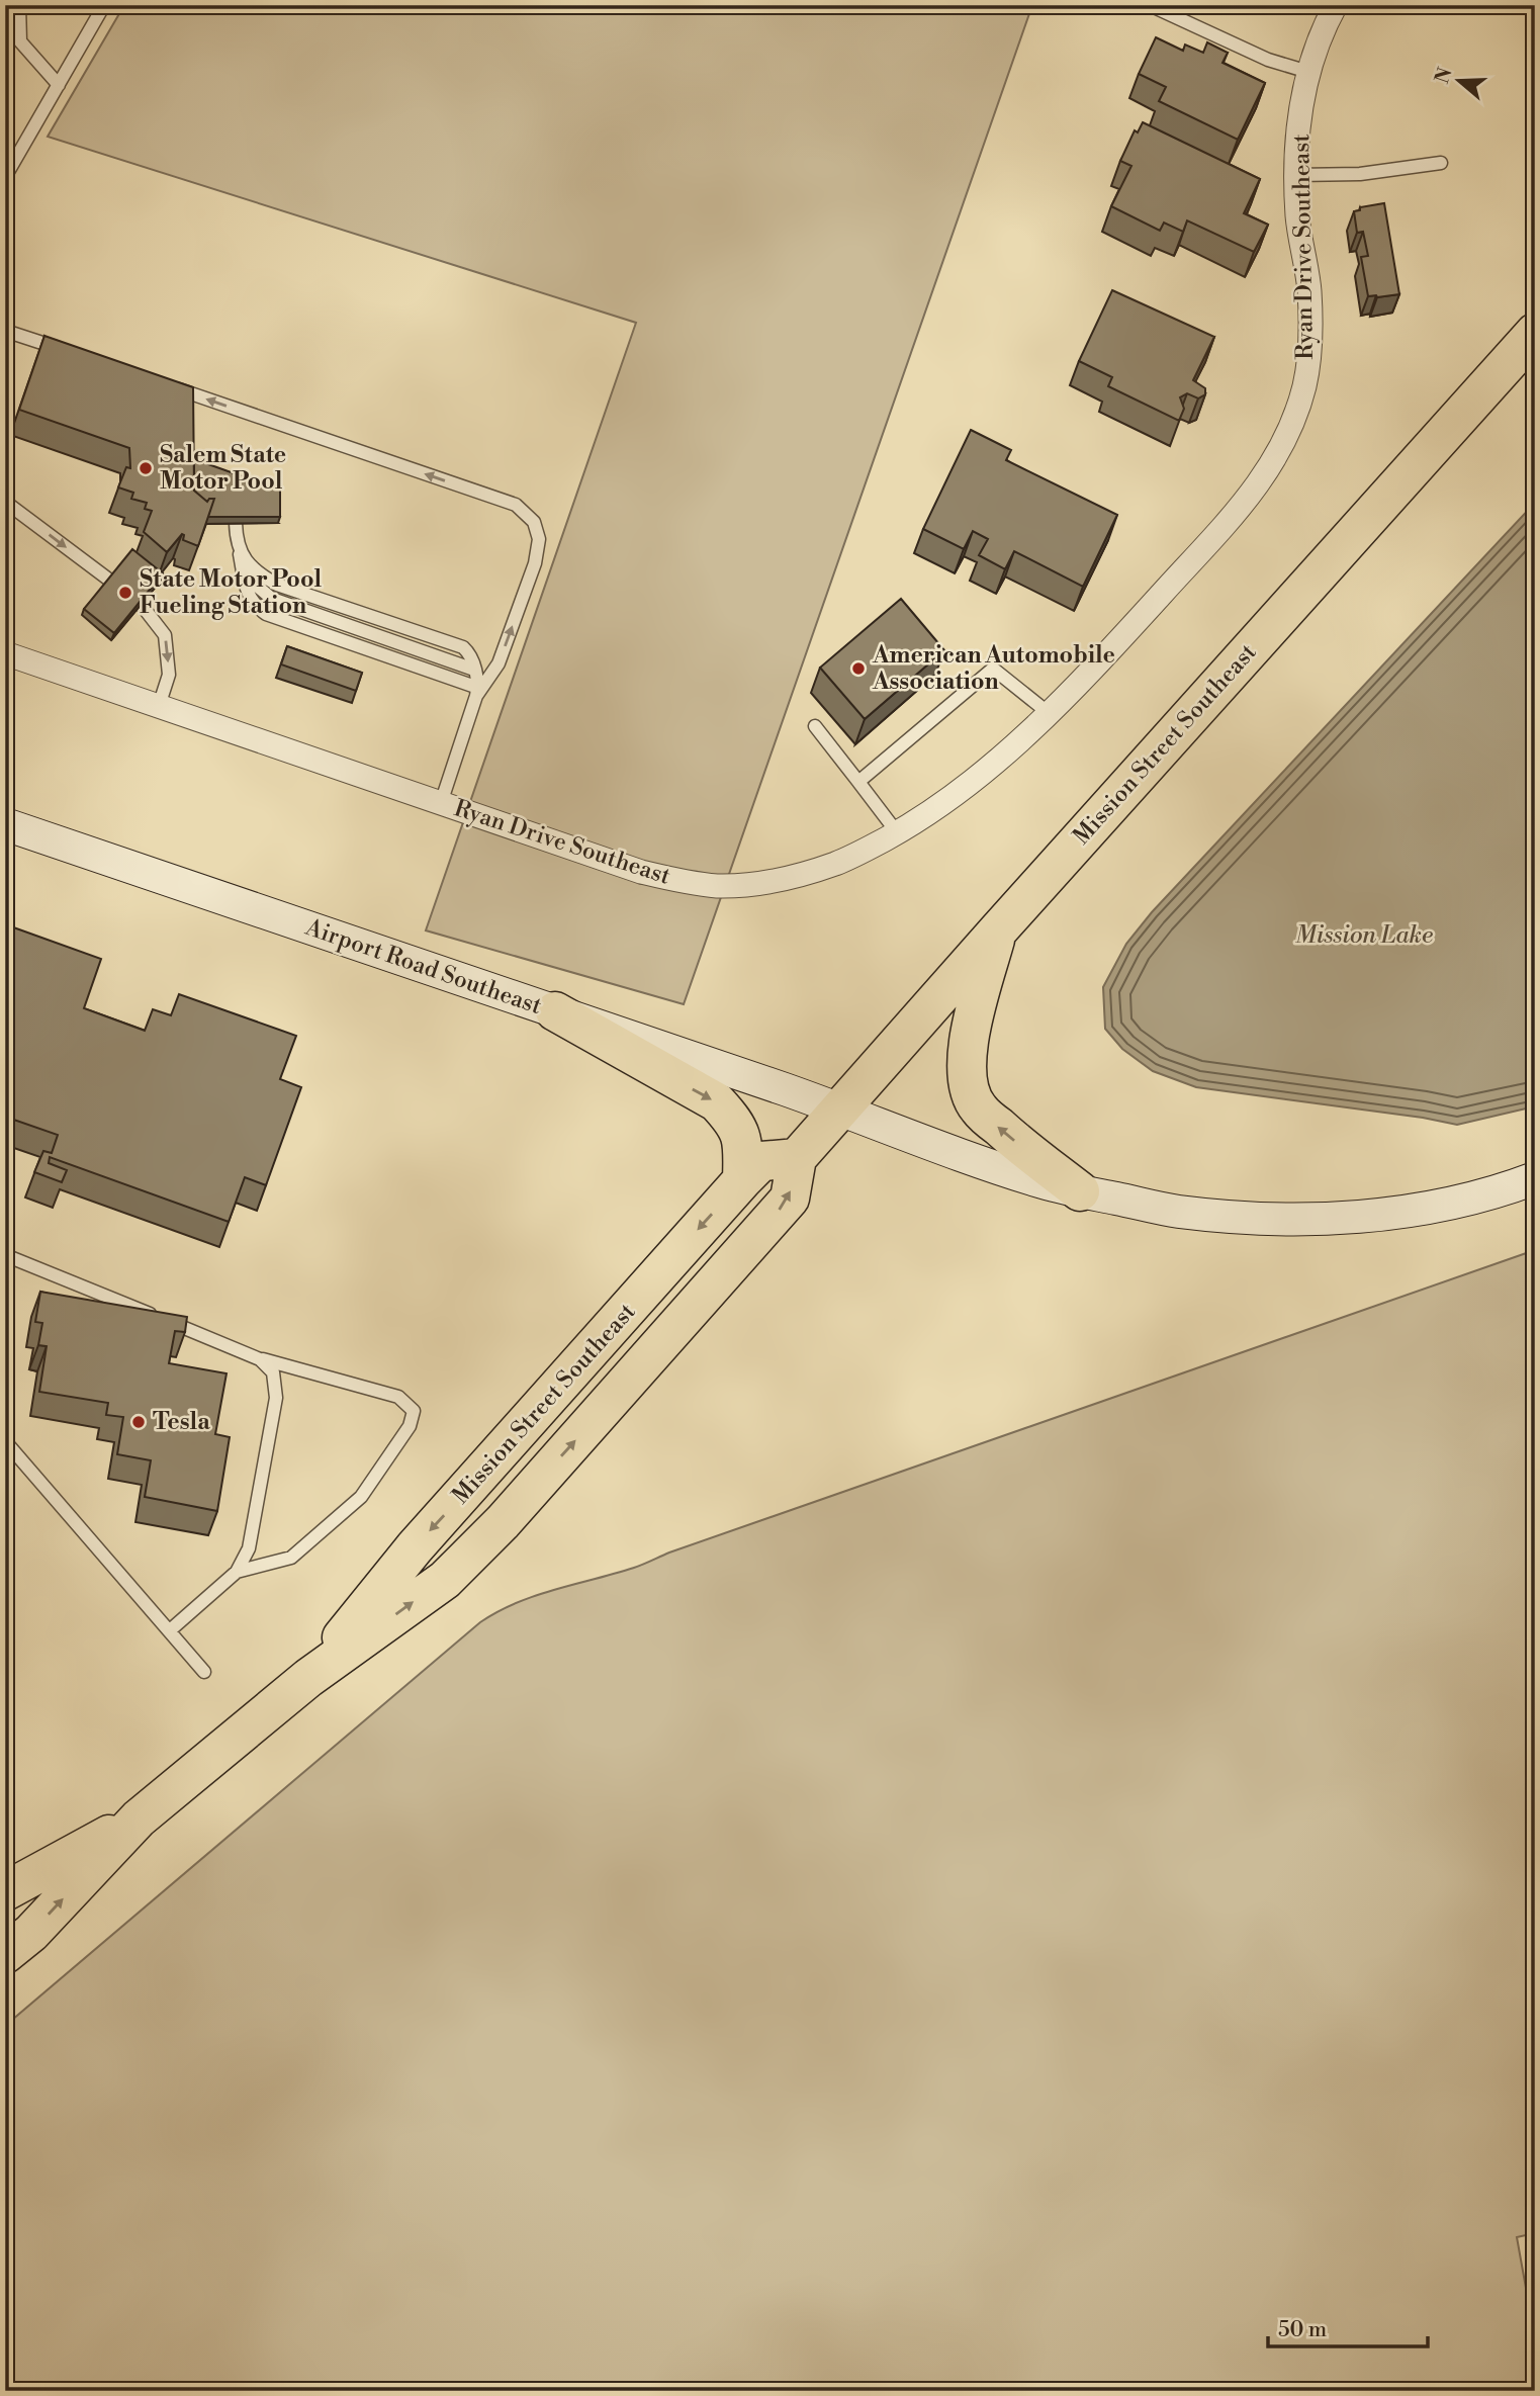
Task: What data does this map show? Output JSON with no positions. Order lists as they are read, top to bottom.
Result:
{
  "streets": {
    "highway": ["Mission Street Southeast"],
    "main road": ["Airport Road Southeast"],
    "street": ["Ryan Drive Southeast"]
  },
  "crossings": [
    ["Mission Street Southeast", "Airport Road Southeast"]
  ],
  "water": ["Mission Lake"],
  "places": [
    "Salem State Motor Pool",
    "State Motor Pool Fueling Station",
    "American Automobile Association",
    "Tesla"
  ],
  "scale_bar": "50 m",
  "north": "left"
}
